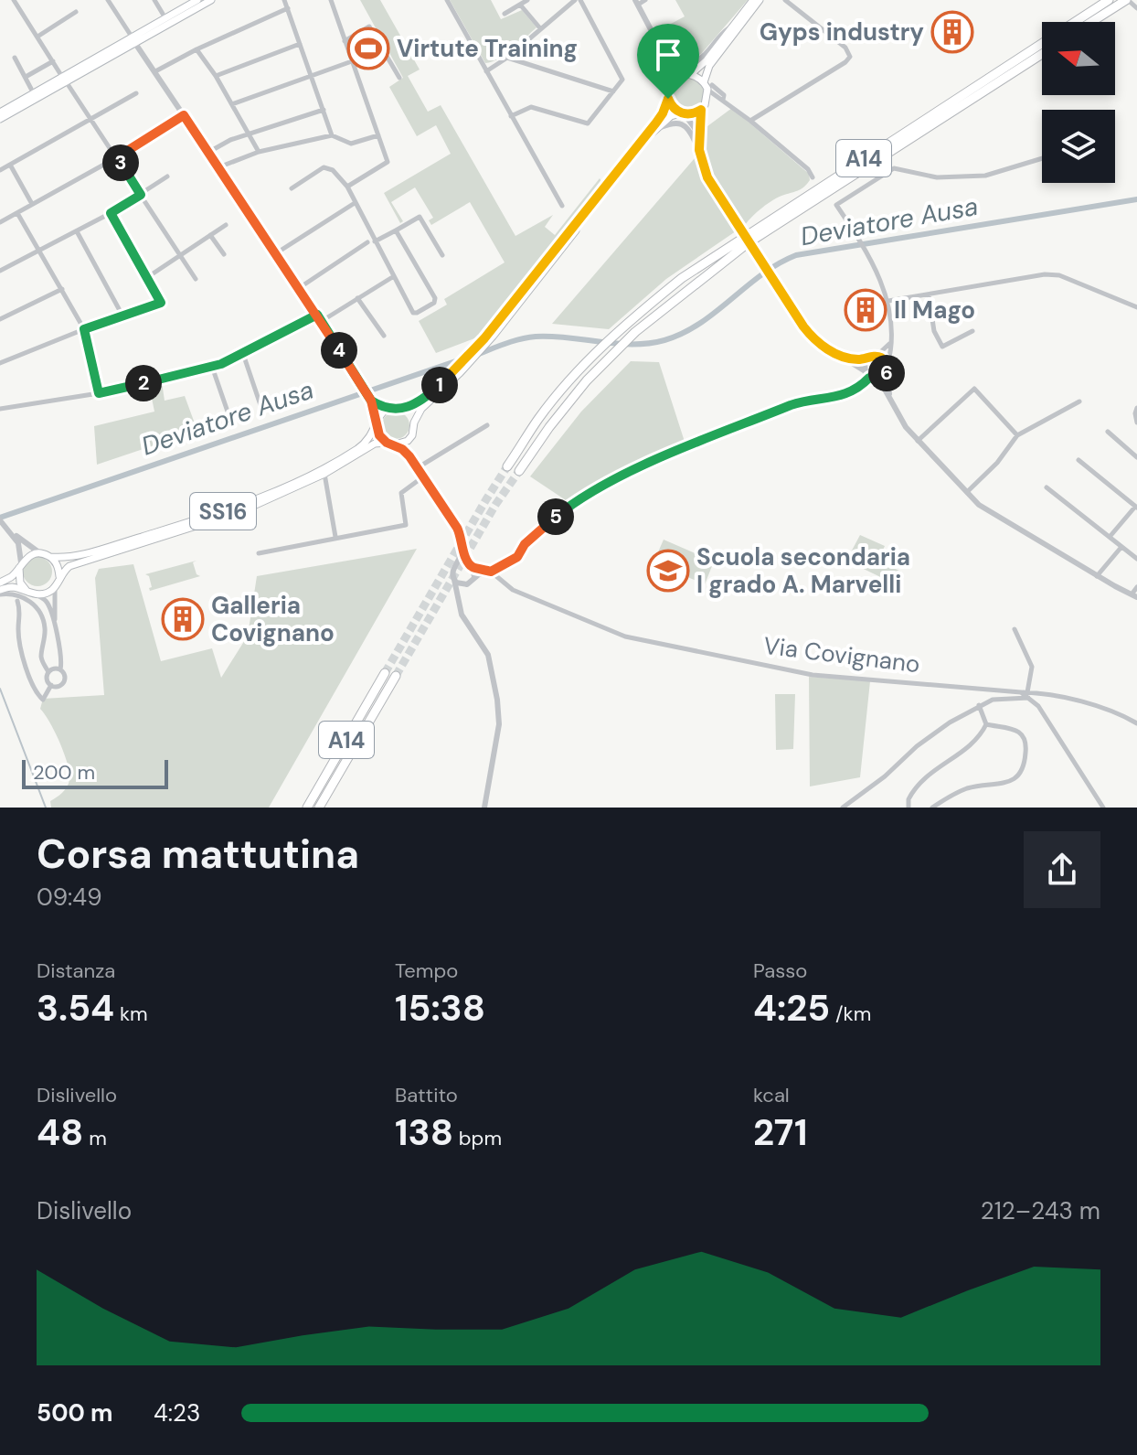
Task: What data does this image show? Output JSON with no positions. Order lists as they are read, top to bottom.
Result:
{
  "streets": {
    "highway": ["A14"],
    "main road": ["SS16"],
    "street": ["Via Covignano"]
  },
  "water": ["Deviatore Ausa"],
  "places": {
    "building": ["Gyps industry", "Il Mago", "Galleria Covignano"],
    "sports": ["Virtute Training"],
    "school or university": ["Scuola secondaria I grado A. Marvelli"]
  },
  "scale_bar": "200 m",
  "north": "left",
  "page": {
    "pins": [
      "3",
      "4",
      "6",
      "2",
      "1",
      "5"
    ],
    "scale": "200 m",
    "heading": ["Corsa mattutina", "09:49"],
    "stats": [
      ["Distanza", "3.54 km"],
      ["Tempo", "15:38"],
      ["Passo", "4:25 /km"],
      ["Dislivello", "48 m"],
      ["Battito", "138 bpm"],
      ["kcal", "271"]
    ],
    "chart": ["Dislivello", "212–243 m"],
    "list": [
      {
        "name": "500 m",
        "note": "4:23"
      }
    ]
  }
}
